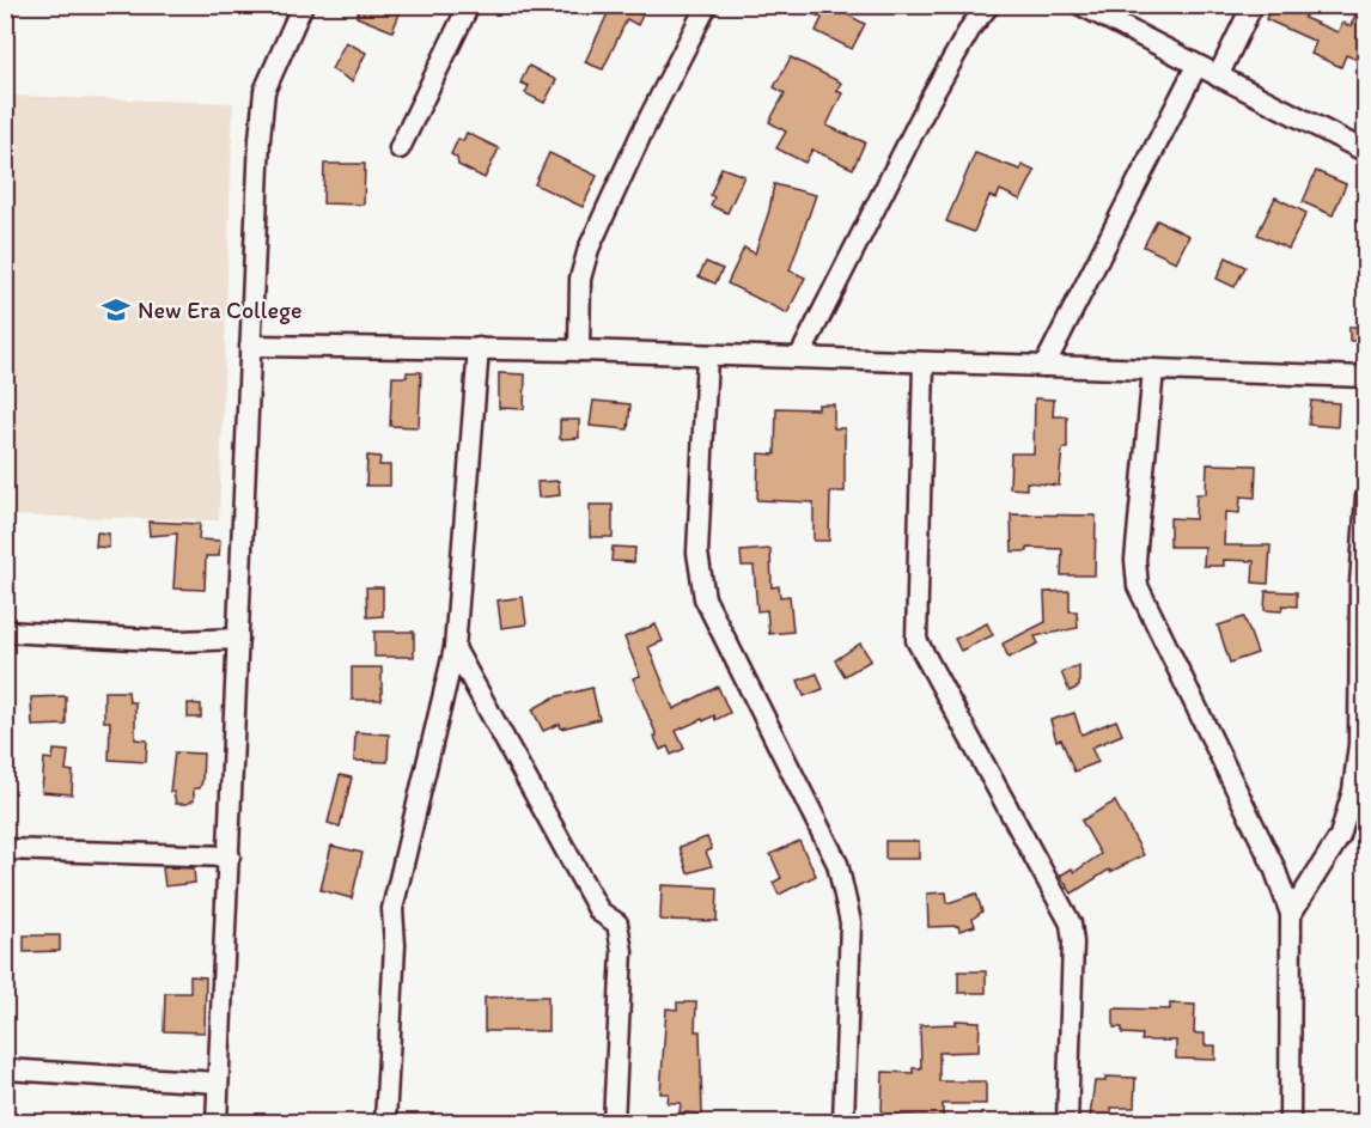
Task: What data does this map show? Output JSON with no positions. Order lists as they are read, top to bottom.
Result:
{
  "places": {
    "school or university": ["New Era College"]
  }
}
